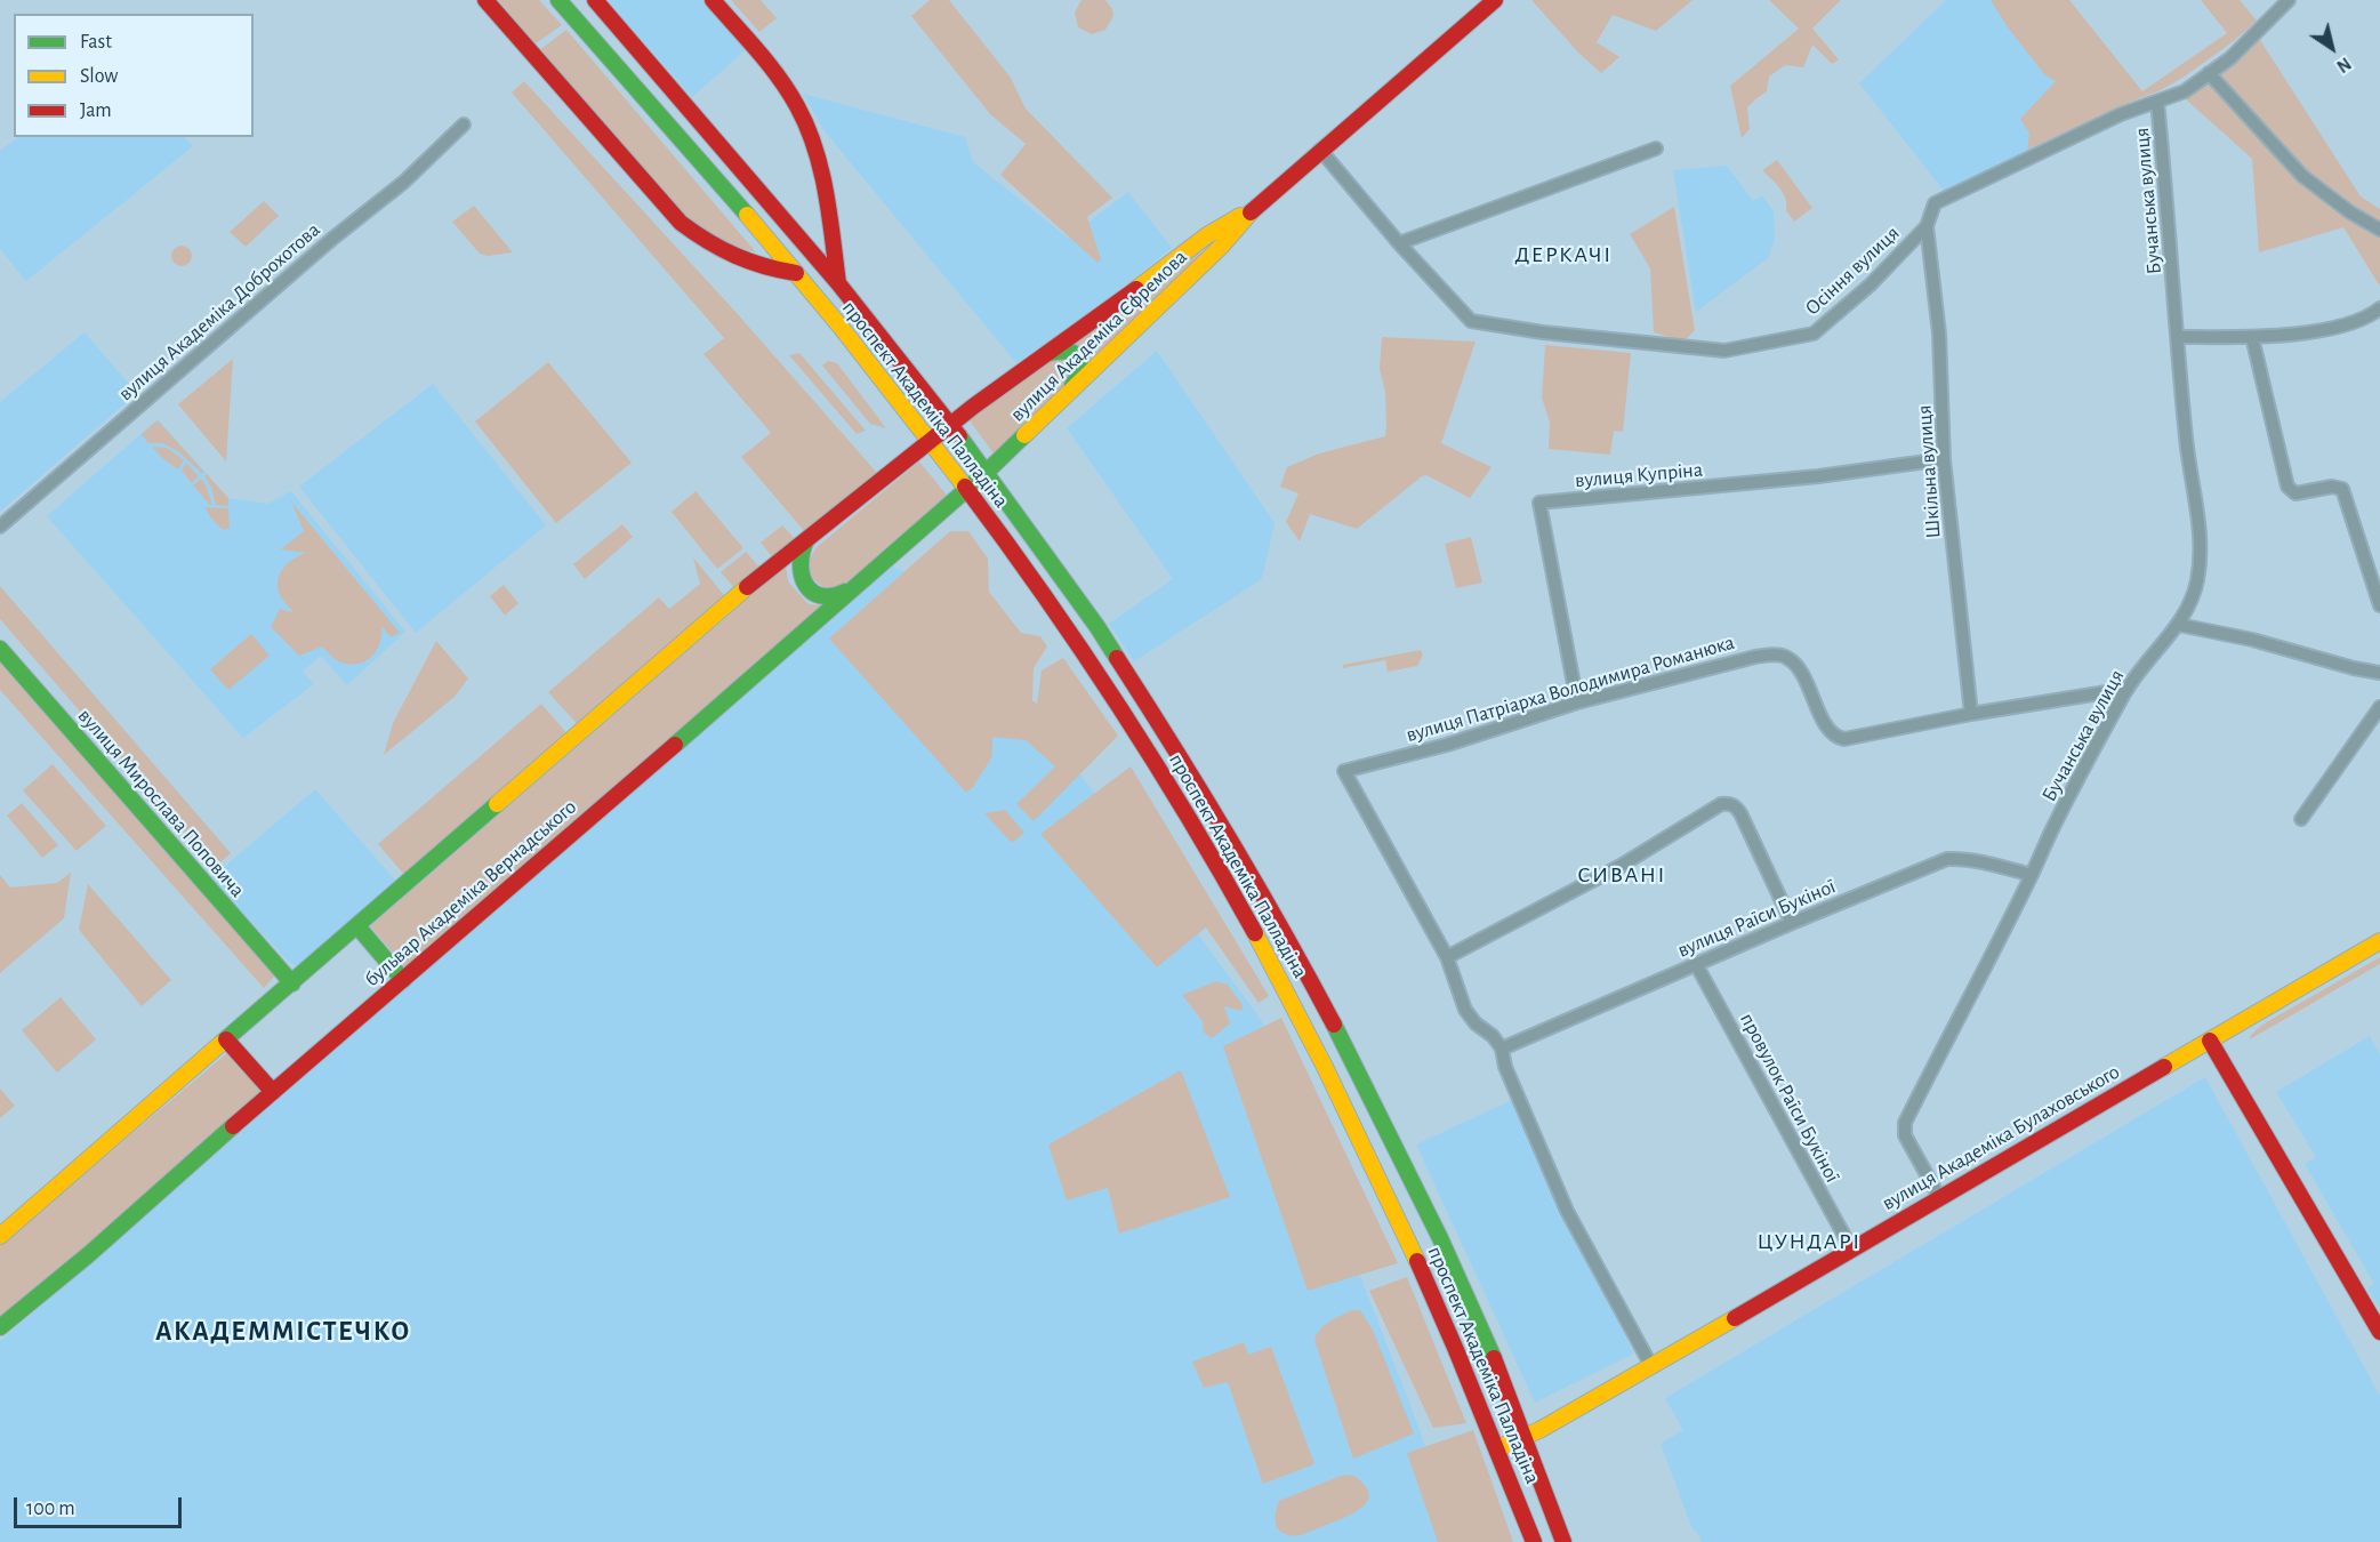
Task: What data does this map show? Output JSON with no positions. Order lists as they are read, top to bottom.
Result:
{
  "streets": {
    "main road": [
      "вулиця Академіка Єфремова",
      "проспект Академіка Палладіна",
      "вулиця Мирослава Поповича",
      "бульвар Академіка Вернадського",
      "вулиця Академіка Булаховського"
    ],
    "street": [
      "Бучанська вулиця",
      "Осіння вулиця",
      "вулиця Академіка Доброхотова",
      "Шкільна вулиця",
      "вулиця Купріна",
      "вулиця Патріарха Володимира Романюка",
      "вулиця Раїси Букіної",
      "провулок Раїси Букіної"
    ]
  },
  "crossings": [
    ["Бучанська вулиця", "Осіння вулиця"],
    ["Бучанська вулиця", "вулиця Патріарха Володимира Романюка"],
    ["Бучанська вулиця", "вулиця Раїси Букіної"],
    ["Бучанська вулиця", "вулиця Академіка Булаховського"],
    ["Осіння вулиця", "вулиця Академіка Єфремова"],
    ["Осіння вулиця", "Шкільна вулиця"],
    ["вулиця Академіка Єфремова", "проспект Академіка Палладіна"],
    ["вулиця Академіка Єфремова", "бульвар Академіка Вернадського"],
    ["проспект Академіка Палладіна", "бульвар Академіка Вернадського"],
    ["проспект Академіка Палладіна", "вулиця Академіка Булаховського"],
    ["Шкільна вулиця", "вулиця Купріна"],
    ["Шкільна вулиця", "вулиця Патріарха Володимира Романюка"],
    ["вулиця Купріна", "вулиця Патріарха Володимира Романюка"],
    ["вулиця Раїси Букіної", "провулок Раїси Букіної"],
    ["провулок Раїси Букіної", "вулиця Академіка Булаховського"]
  ],
  "districts": [
    "ДЕРКАЧІ",
    "СИВАНІ",
    "ЦУНДАРІ",
    "АКАДЕММІСТЕЧКО"
  ],
  "legend": ["Fast", "Slow", "Jam"],
  "scale_bar": "100 m",
  "north": "bottom right"
}
